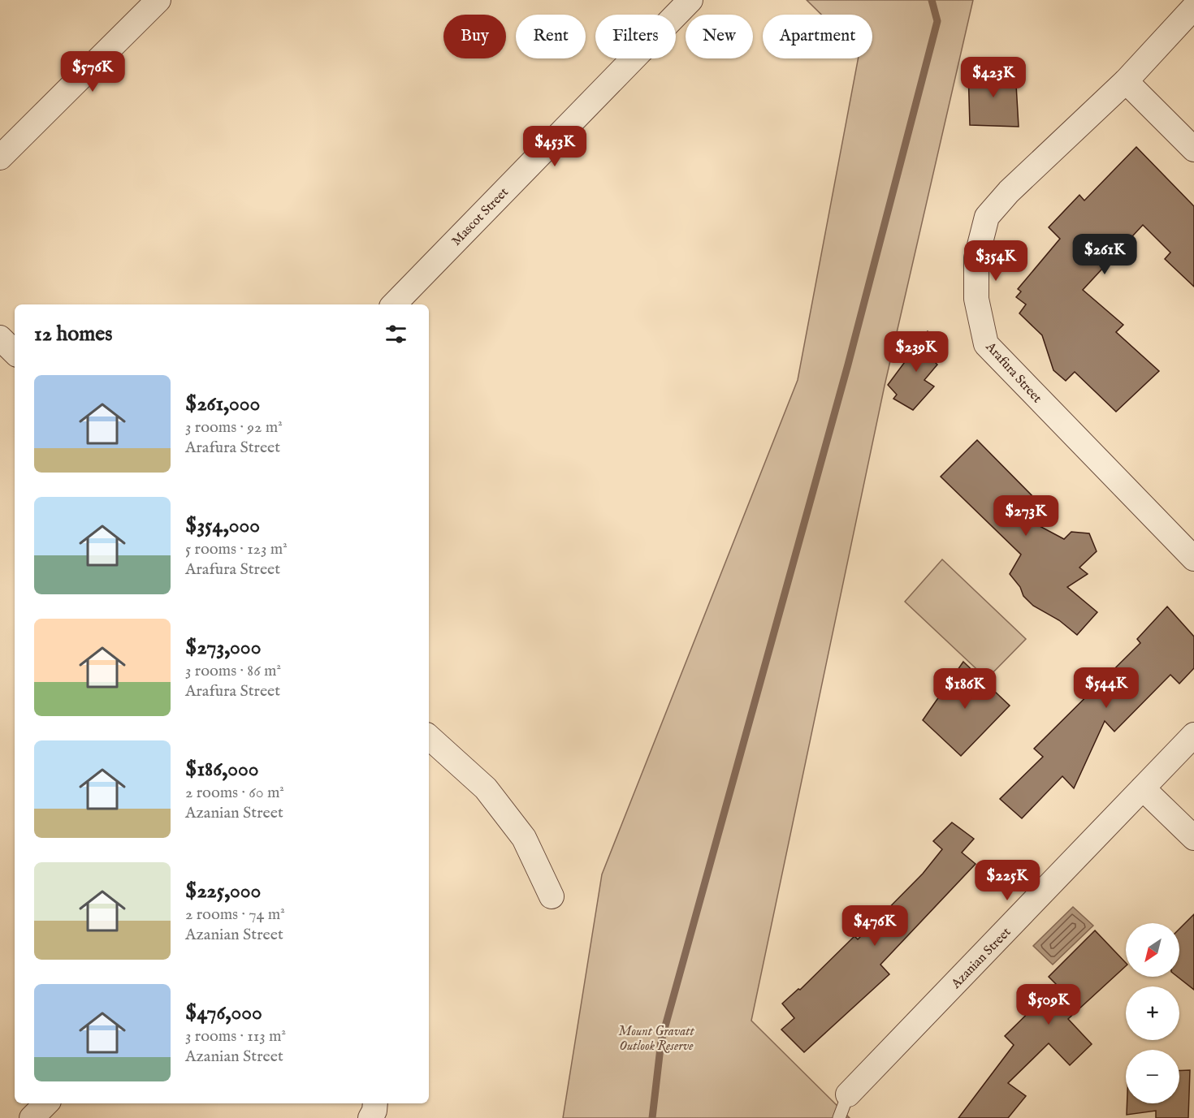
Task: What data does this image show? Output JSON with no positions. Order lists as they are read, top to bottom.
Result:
{
  "streets": {
    "street": ["Mascot Street", "Arafura Street", "Azanian Street"]
  },
  "parks": ["Mount Gravatt Outlook Reserve"],
  "north": "bottom left",
  "page": {
    "chip": [
      "Buy",
      "Rent",
      "Filters",
      "New",
      "Apartment"
    ],
    "price": [
      "$576K",
      "$423K",
      "$453K",
      "$261K",
      "$354K",
      "$239K",
      "$273K",
      "$544K",
      "$186K",
      "$225K",
      "$476K",
      "$509K"
    ],
    "heading": "12 homes",
    "list": [
      {
        "name": "$261,000",
        "note": "3 rooms · 92 m² · Arafura Street"
      },
      {
        "name": "$354,000",
        "note": "5 rooms · 123 m² · Arafura Street"
      },
      {
        "name": "$273,000",
        "note": "3 rooms · 86 m² · Arafura Street"
      },
      {
        "name": "$186,000",
        "note": "2 rooms · 60 m² · Azanian Street"
      },
      {
        "name": "$225,000",
        "note": "2 rooms · 74 m² · Azanian Street"
      },
      {
        "name": "$476,000",
        "note": "3 rooms · 113 m² · Azanian Street"
      }
    ],
    "map_buttons": ["+", "−"]
  }
}
